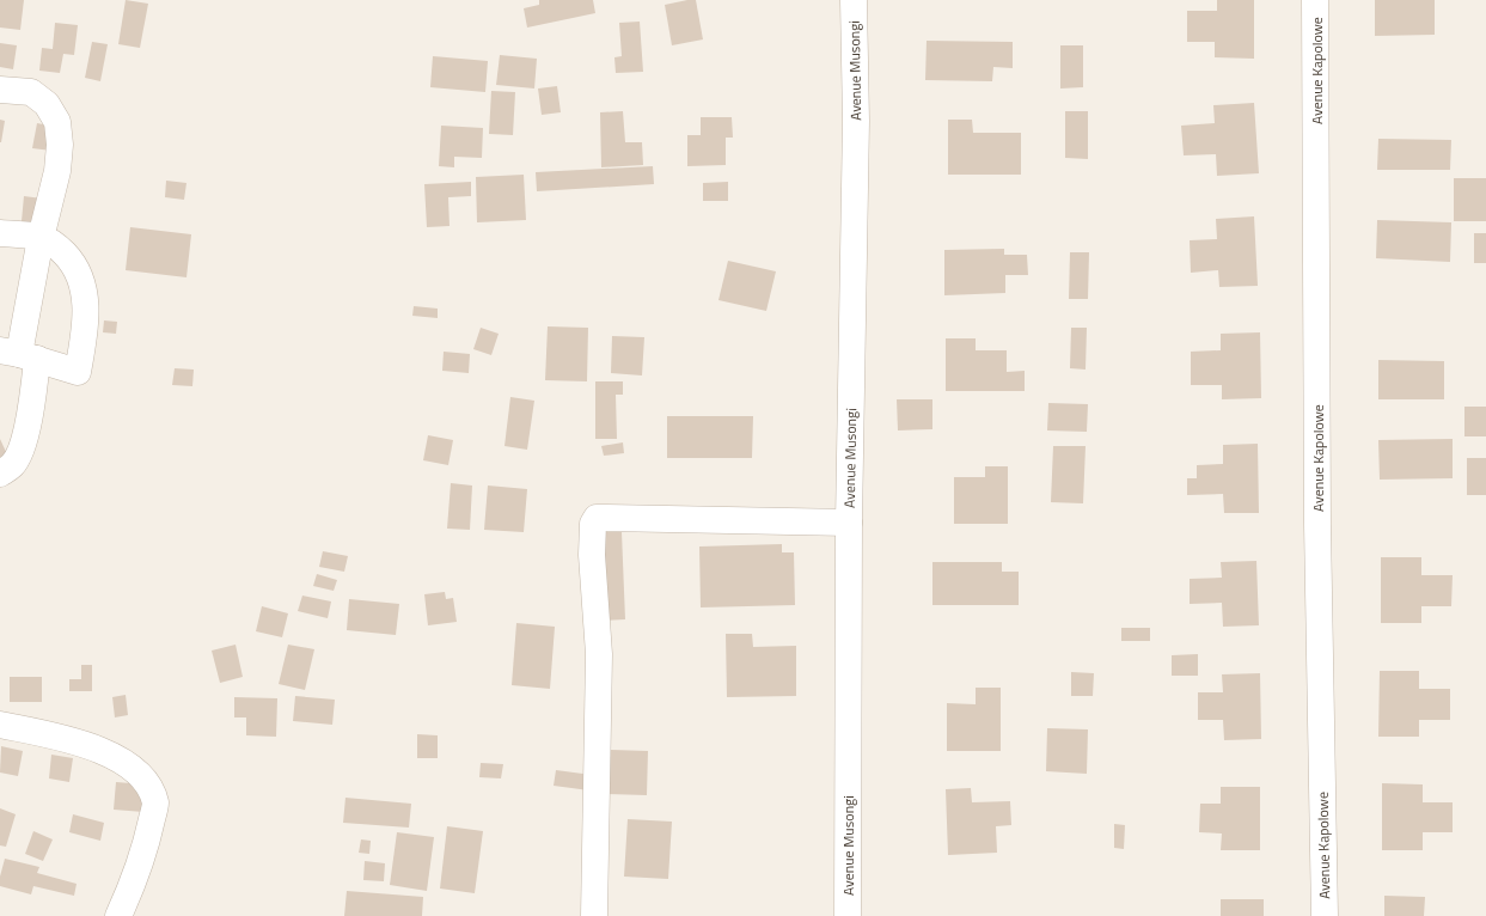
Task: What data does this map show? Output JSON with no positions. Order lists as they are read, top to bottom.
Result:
{
  "streets": {
    "street": ["Avenue Musongi", "Avenue Kapolowe"]
  }
}
